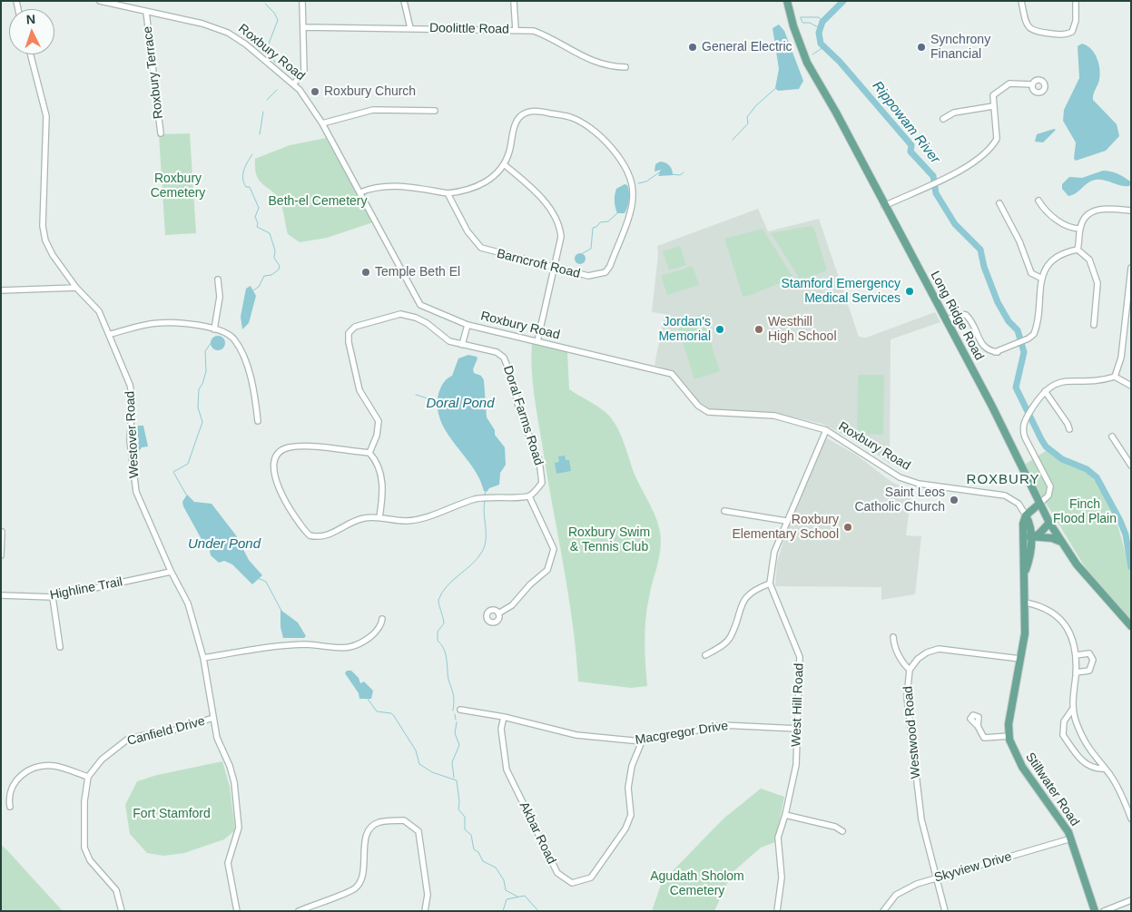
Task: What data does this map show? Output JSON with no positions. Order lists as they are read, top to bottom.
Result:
{
  "streets": {
    "main road": ["Long Ridge Road", "Stillwater Road"],
    "street": [
      "Doolittle Road",
      "Roxbury Road",
      "Roxbury Terrace",
      "Barncroft Road",
      "Doral Farms Road",
      "Westover Road",
      "Highline Trail",
      "West Hill Road",
      "Canfield Drive",
      "Westwood Road",
      "Macgregor Drive",
      "Akbar Road",
      "Skyview Drive"
    ]
  },
  "crossings": [
    ["Roxbury Road", "Roxbury Terrace"],
    ["Roxbury Road", "West Hill Road"],
    ["Roxbury Road", "Stillwater Road"],
    ["Westover Road", "Highline Trail"],
    ["Westover Road", "Canfield Drive"],
    ["West Hill Road", "Macgregor Drive"],
    ["Westwood Road", "Stillwater Road"],
    ["Westwood Road", "Skyview Drive"],
    ["Macgregor Drive", "Akbar Road"],
    ["Stillwater Road", "Skyview Drive"]
  ],
  "districts": ["ROXBURY"],
  "water": ["Rippowam River", "Doral Pond", "Under Pond"],
  "parks": [
    "Roxbury Cemetery",
    "Beth-el Cemetery",
    "Finch Flood Plain",
    "Roxbury Swim & Tennis Club",
    "Fort Stamford",
    "Agudath Sholom Cemetery"
  ],
  "places": [
    "General Electric",
    "Synchrony Financial",
    "Roxbury Church",
    "Temple Beth El",
    "Stamford Emergency Medical Services",
    "Jordan's Memorial",
    "Westhill High School",
    "Saint Leos Catholic Church",
    "Roxbury Elementary School"
  ],
  "north": "top"
}
